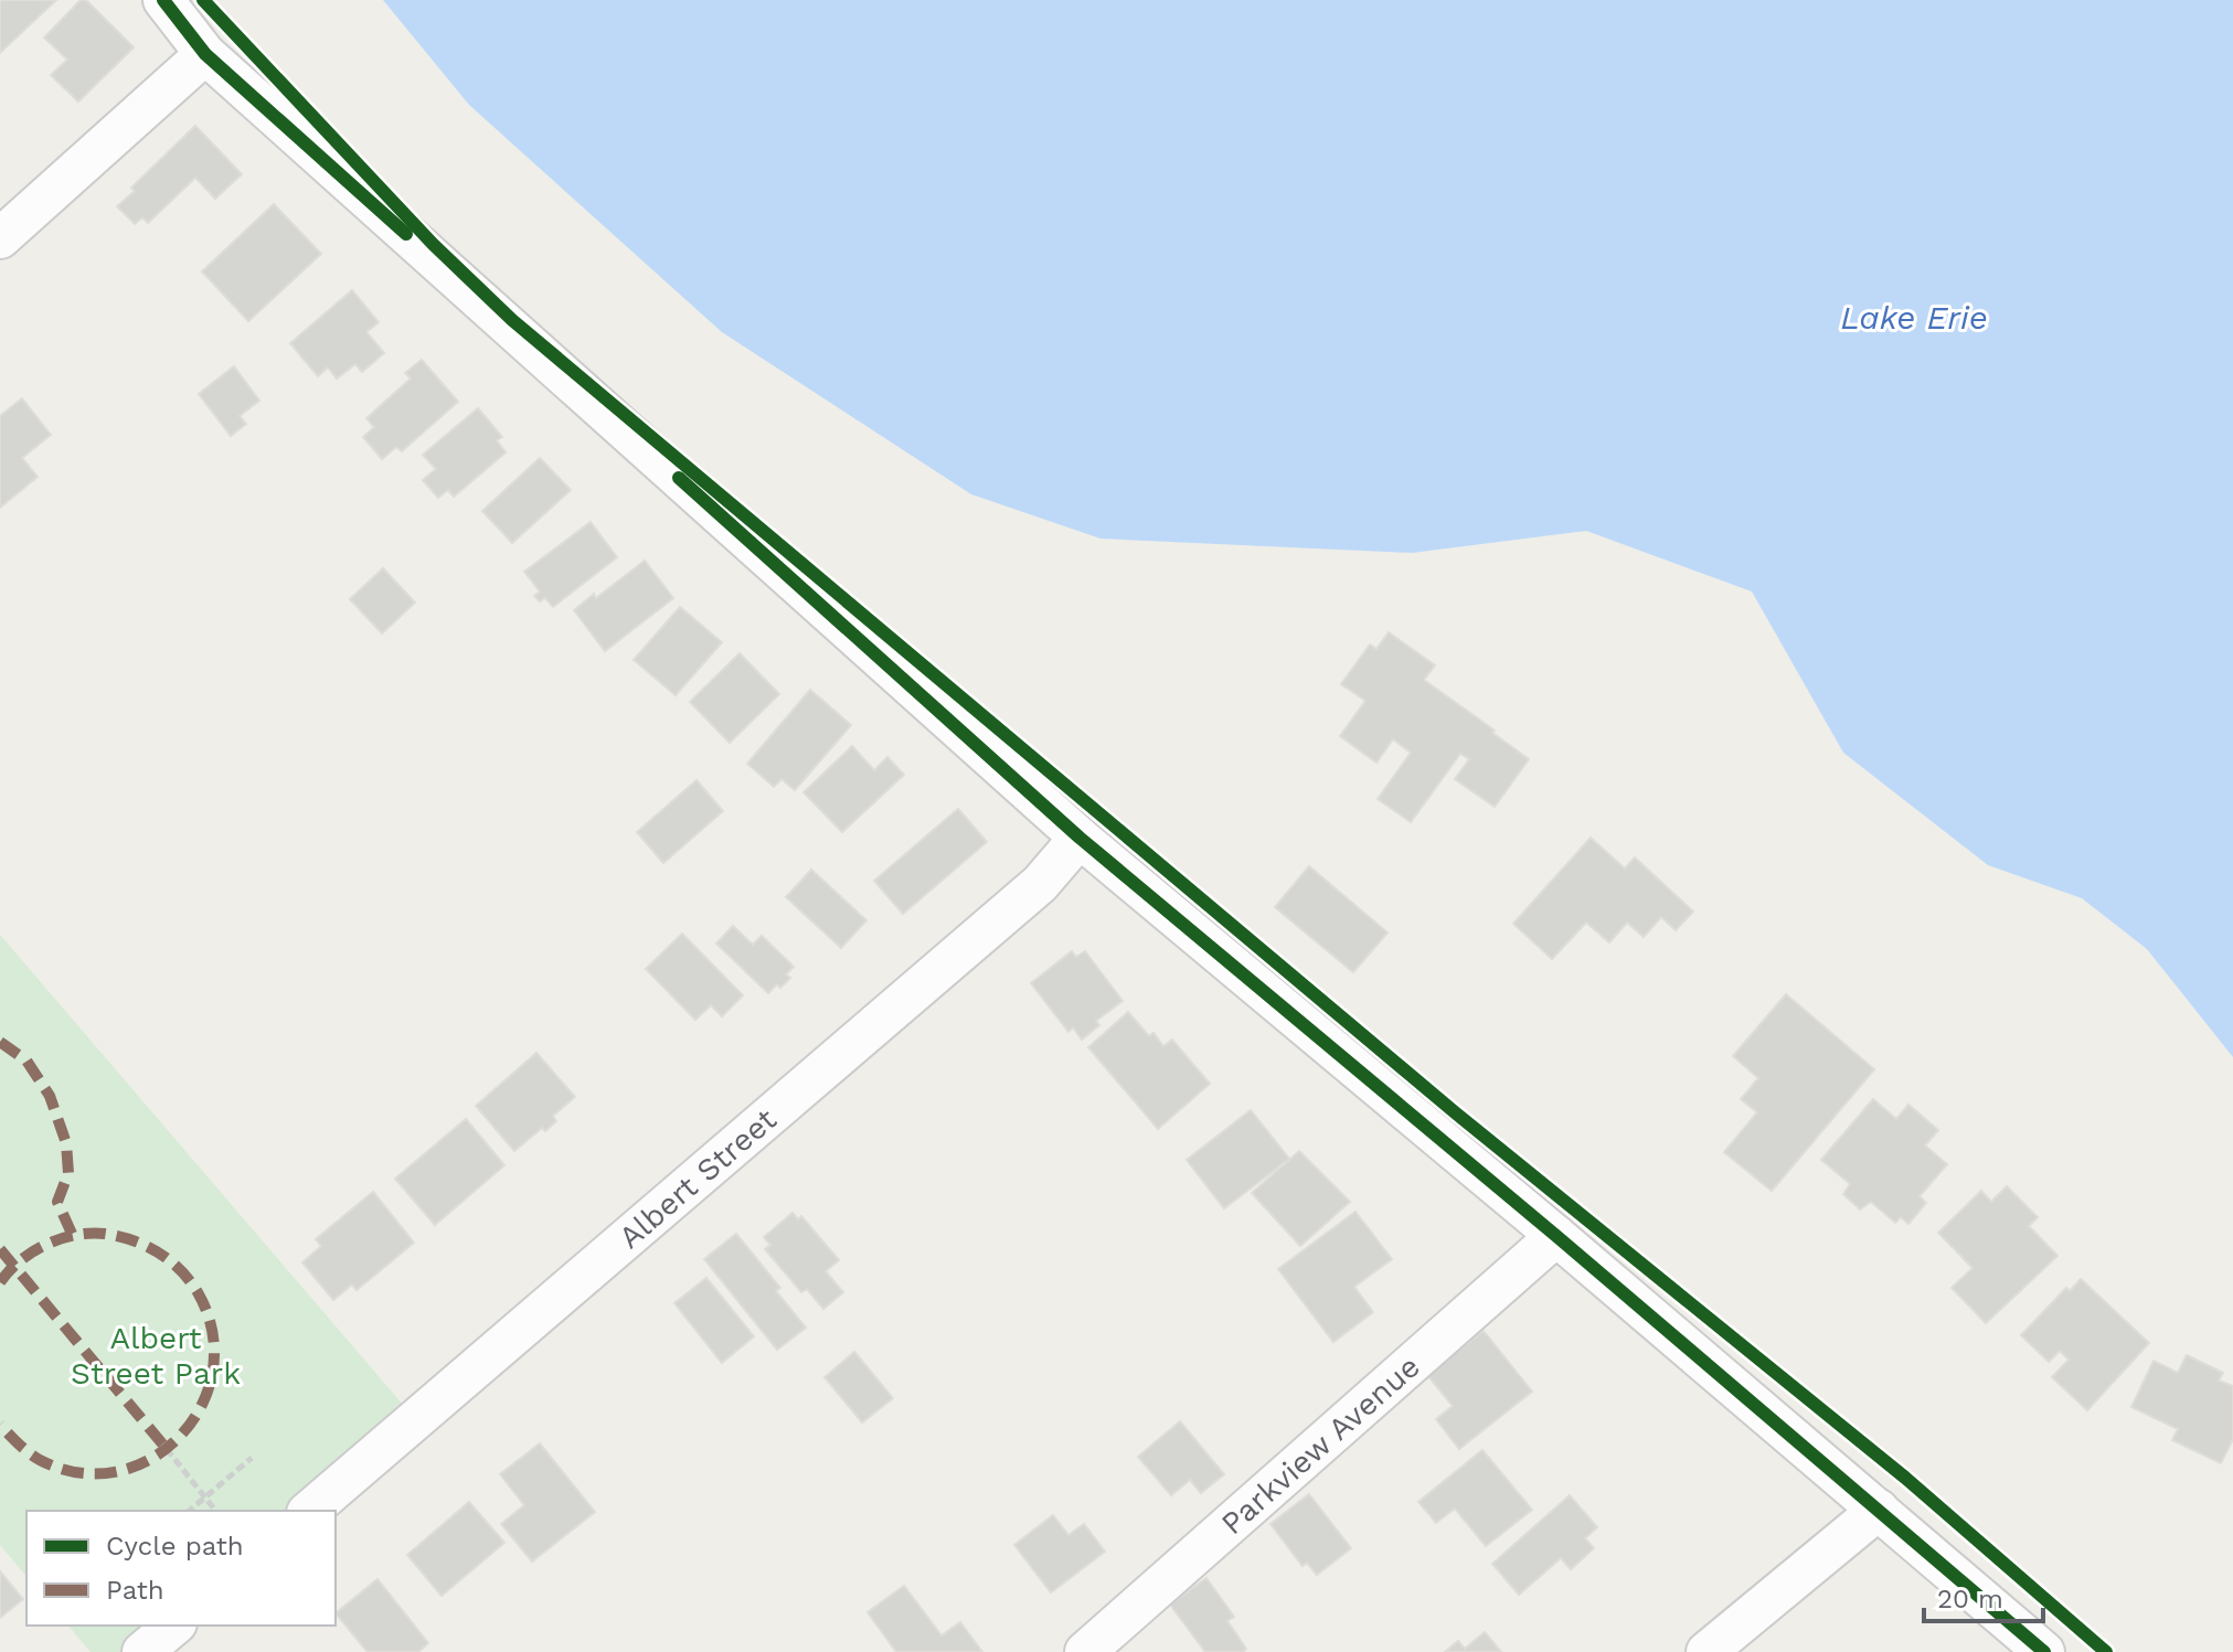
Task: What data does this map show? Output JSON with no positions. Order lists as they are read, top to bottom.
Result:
{
  "streets": {
    "street": ["Albert Street", "Parkview Avenue"]
  },
  "water": ["Lake Erie"],
  "parks": ["Albert Street Park"],
  "legend": ["Cycle path", "Path"],
  "scale_bar": "20 m"
}
